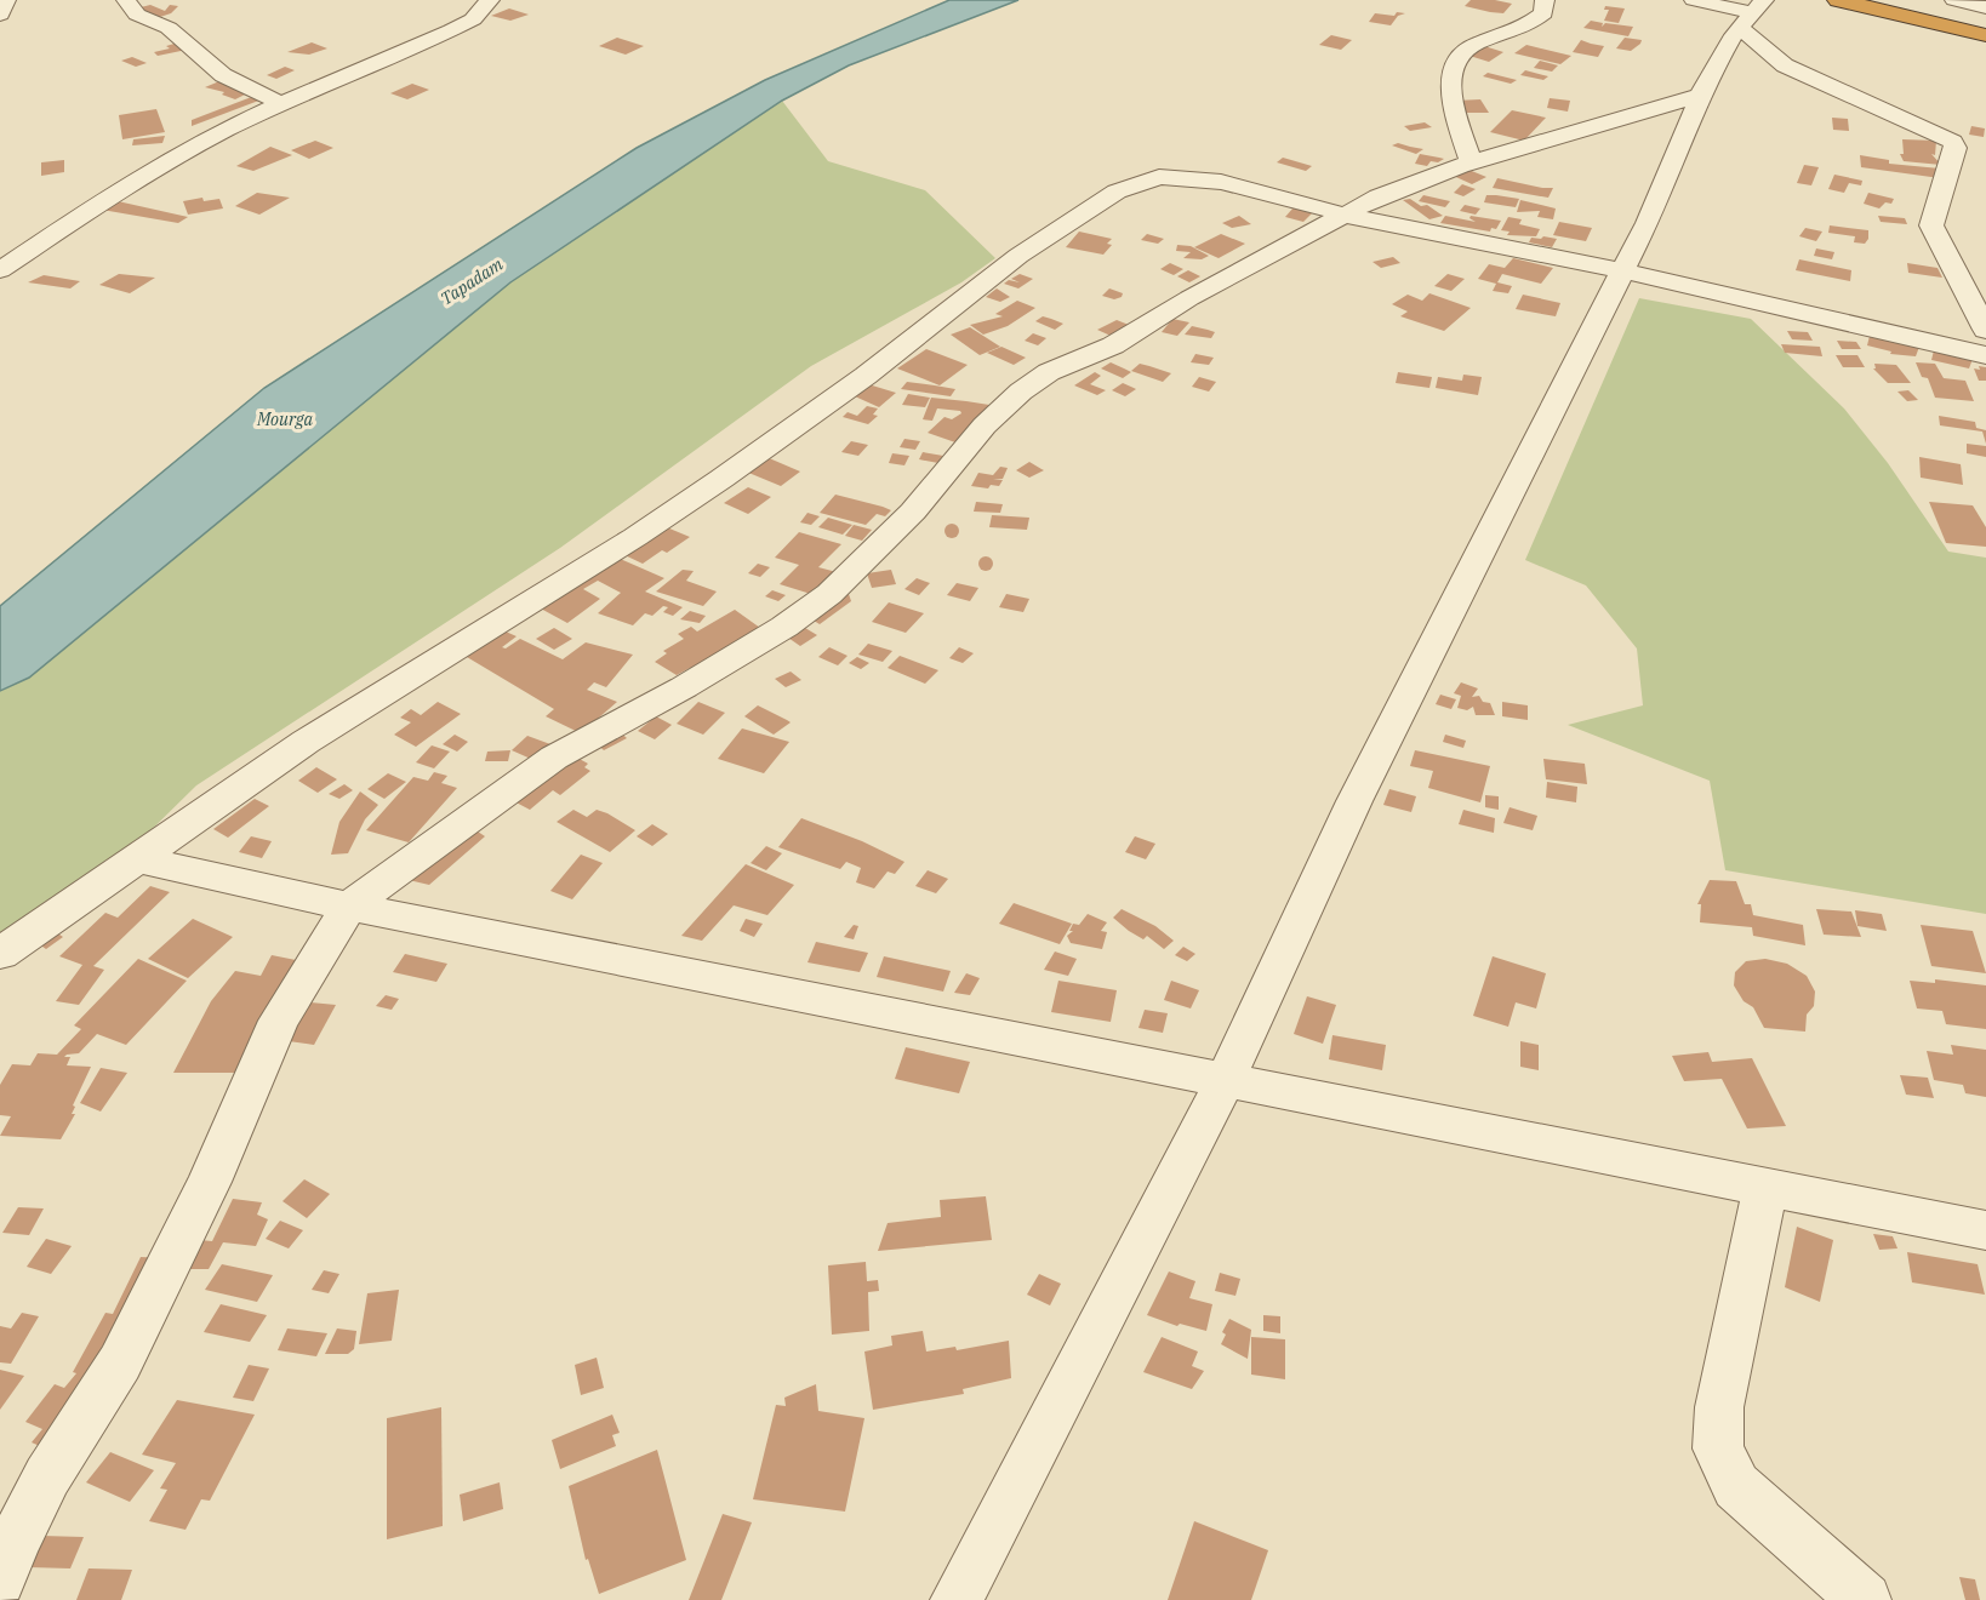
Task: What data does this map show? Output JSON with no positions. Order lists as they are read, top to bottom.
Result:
{
  "water": ["Tapadam", "Mourga"]
}
